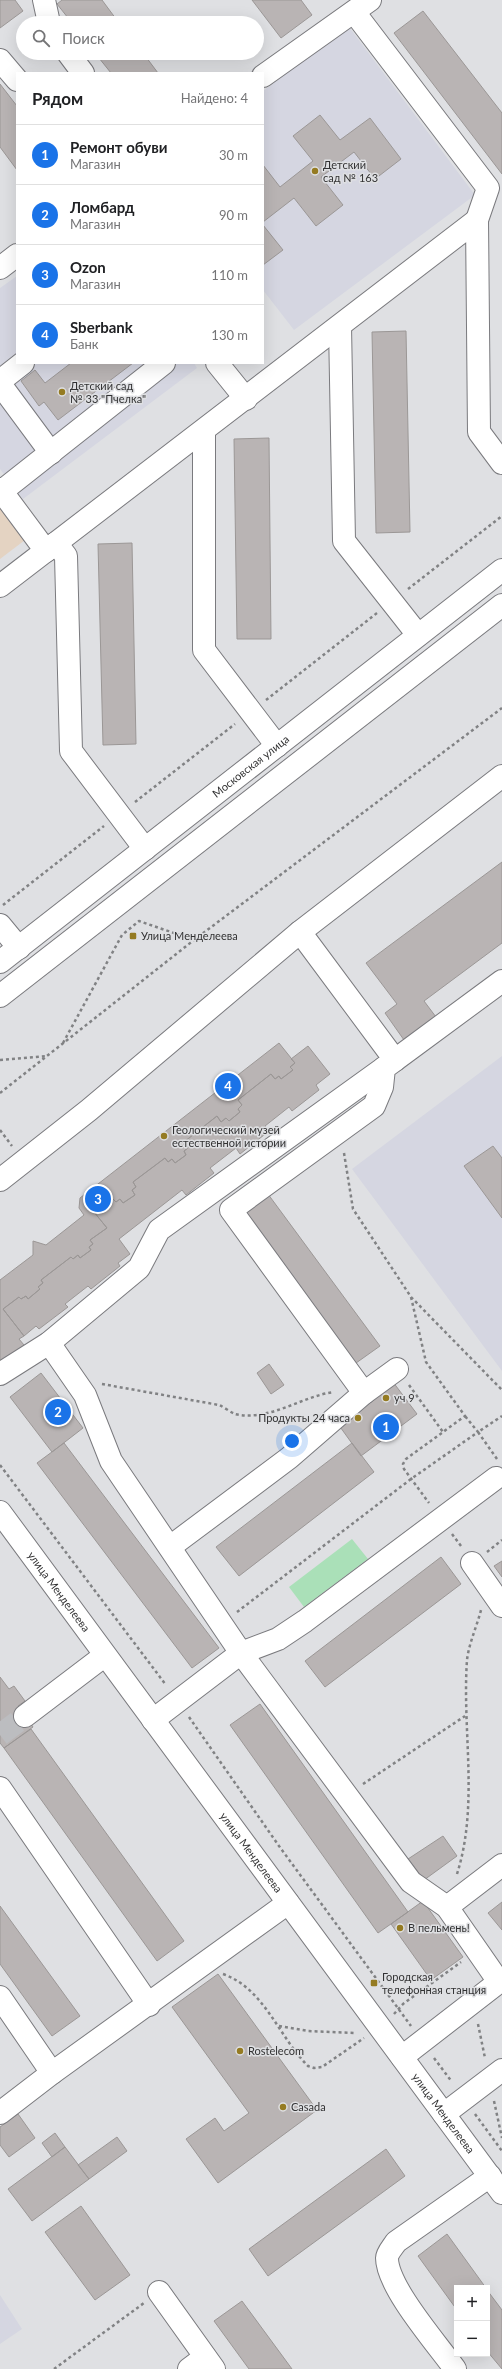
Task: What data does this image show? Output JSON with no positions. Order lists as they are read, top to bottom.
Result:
{
  "streets": {
    "main road": ["Московская улица", "улица Менделеева"]
  },
  "places": {
    "other": [
      "Детский сад № 163",
      "Детский сад № 33 \"Пчелка\"",
      "Геологический музей естественной истории",
      "уч 9",
      "Продукты 24 часа",
      "В пельмень!",
      "Rostelecom",
      "Casada"
    ],
    "transit": ["Улица Менделеева", "Городская телефонная станция"]
  },
  "page": {
    "search": "Поиск",
    "heading": ["Рядом", "Найдено: 4"],
    "list": [
      {
        "mark": "1",
        "name": "Ремонт обуви",
        "note": "Магазин",
        "value": "30 m"
      },
      {
        "mark": "2",
        "name": "Ломбард",
        "note": "Магазин",
        "value": "90 m"
      },
      {
        "mark": "3",
        "name": "Ozon",
        "note": "Магазин",
        "value": "110 m"
      },
      {
        "mark": "4",
        "name": "Sberbank",
        "note": "Банк",
        "value": "130 m"
      }
    ],
    "pins": [
      "4",
      "3",
      "2",
      "1"
    ],
    "map_buttons": ["+", "−"]
  }
}
